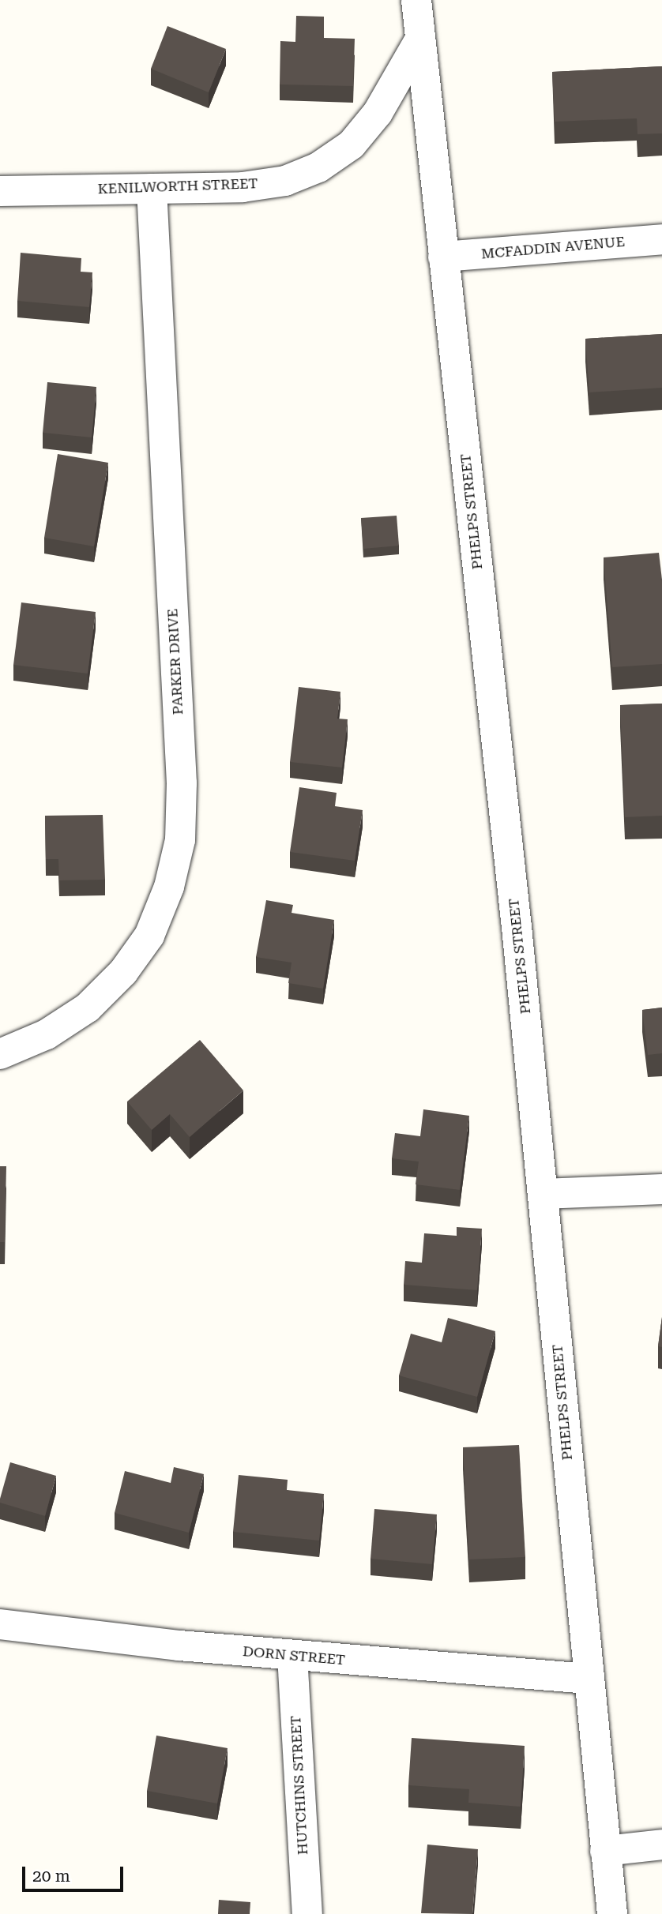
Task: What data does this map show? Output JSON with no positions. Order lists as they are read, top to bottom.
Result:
{
  "streets": {
    "street": [
      "KENILWORTH STREET",
      "MCFADDIN AVENUE",
      "PHELPS STREET",
      "PARKER DRIVE",
      "DORN STREET",
      "HUTCHINS STREET"
    ]
  },
  "crossings": [
    ["KENILWORTH STREET", "PHELPS STREET"],
    ["KENILWORTH STREET", "PARKER DRIVE"],
    ["MCFADDIN AVENUE", "PHELPS STREET"],
    ["PHELPS STREET", "DORN STREET"],
    ["DORN STREET", "HUTCHINS STREET"]
  ],
  "scale_bar": "20 m"
}
